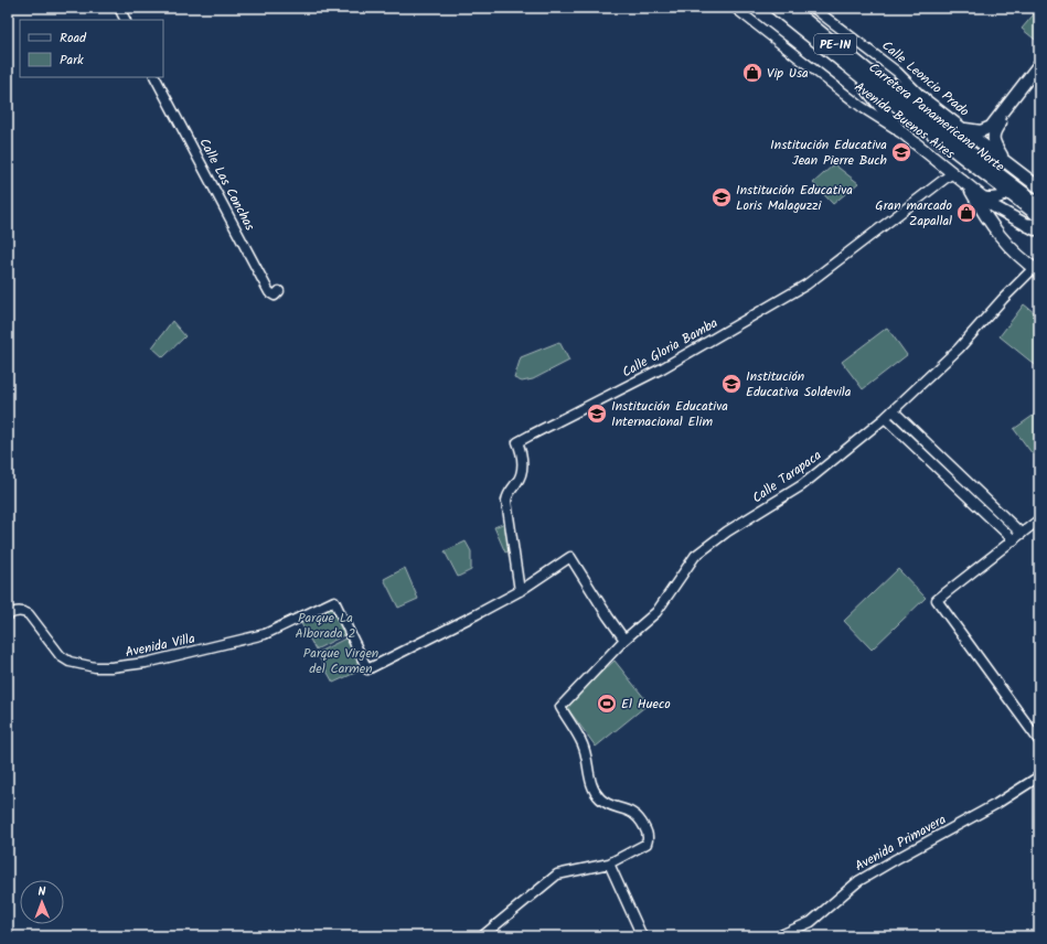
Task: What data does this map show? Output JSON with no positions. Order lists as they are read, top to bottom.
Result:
{
  "streets": {
    "highway": ["PE-1N", "Carretera Panamericana Norte"],
    "main road": ["Calle Leoncio Prado", "Avenida Buenos Aires"],
    "street": [
      "Calle Las Conchas",
      "Calle Gloria Bamba",
      "Calle Tarapaca",
      "Avenida Villa",
      "Avenida Primavera"
    ]
  },
  "crossings": [
    ["Avenida Buenos Aires", "Calle Gloria Bamba"],
    ["Avenida Buenos Aires", "Calle Tarapaca"],
    ["Calle Gloria Bamba", "Avenida Villa"]
  ],
  "parks": ["Parque La Alborada 2", "Parque Virgen del Carmen"],
  "places": {
    "shop": ["Vip Usa", "Gran marcado Zapallal"],
    "school or university": [
      "Institución Educativa Jean Pierre Buch",
      "Institución Educativa Loris Malaguzzi",
      "Institución Educativa Soldevila",
      "Institución Educativa Internacional Elim"
    ],
    "sports": ["El Hueco"]
  },
  "legend": ["Road", "Park"],
  "north": "top"
}
